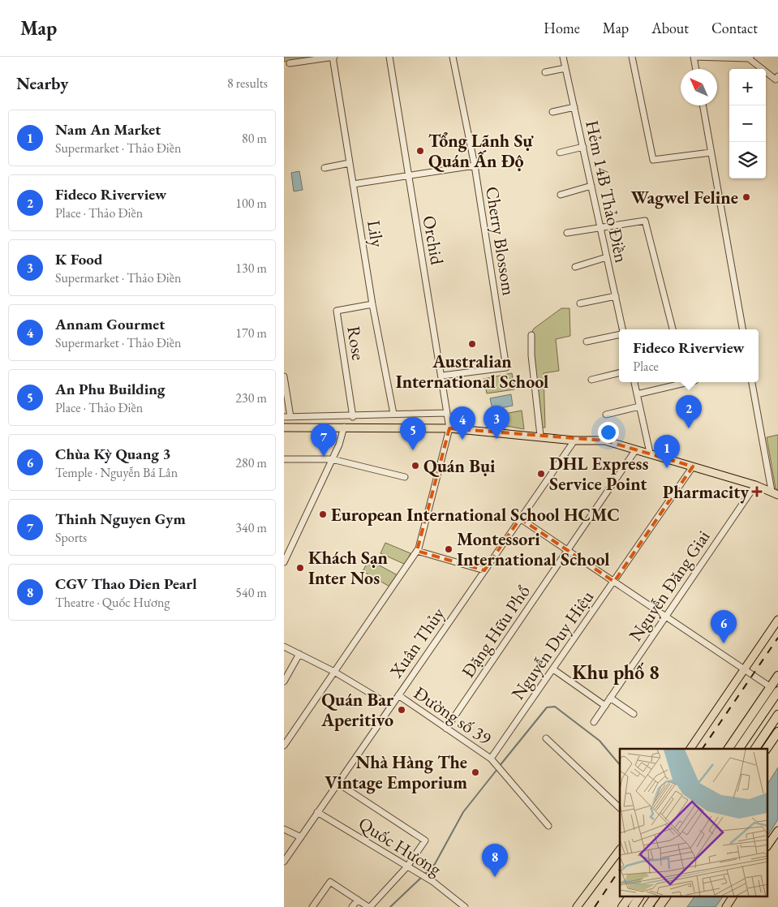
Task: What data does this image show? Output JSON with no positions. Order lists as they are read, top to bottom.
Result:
{
  "streets": {
    "street": [
      "Hẻm 14B Thảo Điền",
      "Lily",
      "Orchid",
      "Cherry Blossom",
      "Rose",
      "Nguyễn Đăng Giai",
      "Đặng Hữu Phổ",
      "Xuân Thủy",
      "Nguyễn Duy Hiệu",
      "Đường số 39",
      "Quốc Hương"
    ]
  },
  "crossings": [
    ["Lily", "Rose"],
    ["Orchid", "Cherry Blossom"],
    ["Đặng Hữu Phổ", "Đường số 39"],
    ["Xuân Thủy", "Đường số 39"],
    ["Xuân Thủy", "Quốc Hương"],
    ["Nguyễn Duy Hiệu", "Đường số 39"]
  ],
  "districts": ["Khu phố 8"],
  "places": {
    "other": [
      "Tổng Lãnh Sự Quán Ấn Độ",
      "Wagwel Feline",
      "Australian International School",
      "Quán Bụi",
      "DHL Express Service Point",
      "European International School HCMC",
      "Montessori International School",
      "Khách Sạn Inter Nos",
      "Quán Bar Aperitivo",
      "Nhà Hàng The Vintage Emporium"
    ],
    "health": ["Pharmacity"]
  },
  "north": "top left",
  "page": {
    "header": "Map",
    "nav": [
      "Home",
      "Map",
      "About",
      "Contact"
    ],
    "heading": ["Nearby", "8 results"],
    "map_buttons": ["+", "−"],
    "list": [
      {
        "mark": "1",
        "name": "Nam An Market",
        "note": "Supermarket · Thảo Điền",
        "value": "80 m"
      },
      {
        "mark": "2",
        "name": "Fideco Riverview",
        "note": "Place · Thảo Điền",
        "value": "100 m"
      },
      {
        "mark": "3",
        "name": "K Food",
        "note": "Supermarket · Thảo Điền",
        "value": "130 m"
      },
      {
        "mark": "4",
        "name": "Annam Gourmet",
        "note": "Supermarket · Thảo Điền",
        "value": "170 m"
      },
      {
        "mark": "5",
        "name": "An Phu Building",
        "note": "Place · Thảo Điền",
        "value": "230 m"
      },
      {
        "mark": "6",
        "name": "Chùa Kỳ Quang 3",
        "note": "Temple · Nguyễn Bá Lân",
        "value": "280 m"
      },
      {
        "mark": "7",
        "name": "Thinh Nguyen Gym",
        "note": "Sports",
        "value": "340 m"
      },
      {
        "mark": "8",
        "name": "CGV Thao Dien Pearl",
        "note": "Theatre · Quốc Hương",
        "value": "540 m"
      }
    ],
    "popup": ["Fideco Riverview", "Place"],
    "pins": [
      "2",
      "3",
      "4",
      "5",
      "7",
      "1",
      "6",
      "8"
    ]
  }
}
